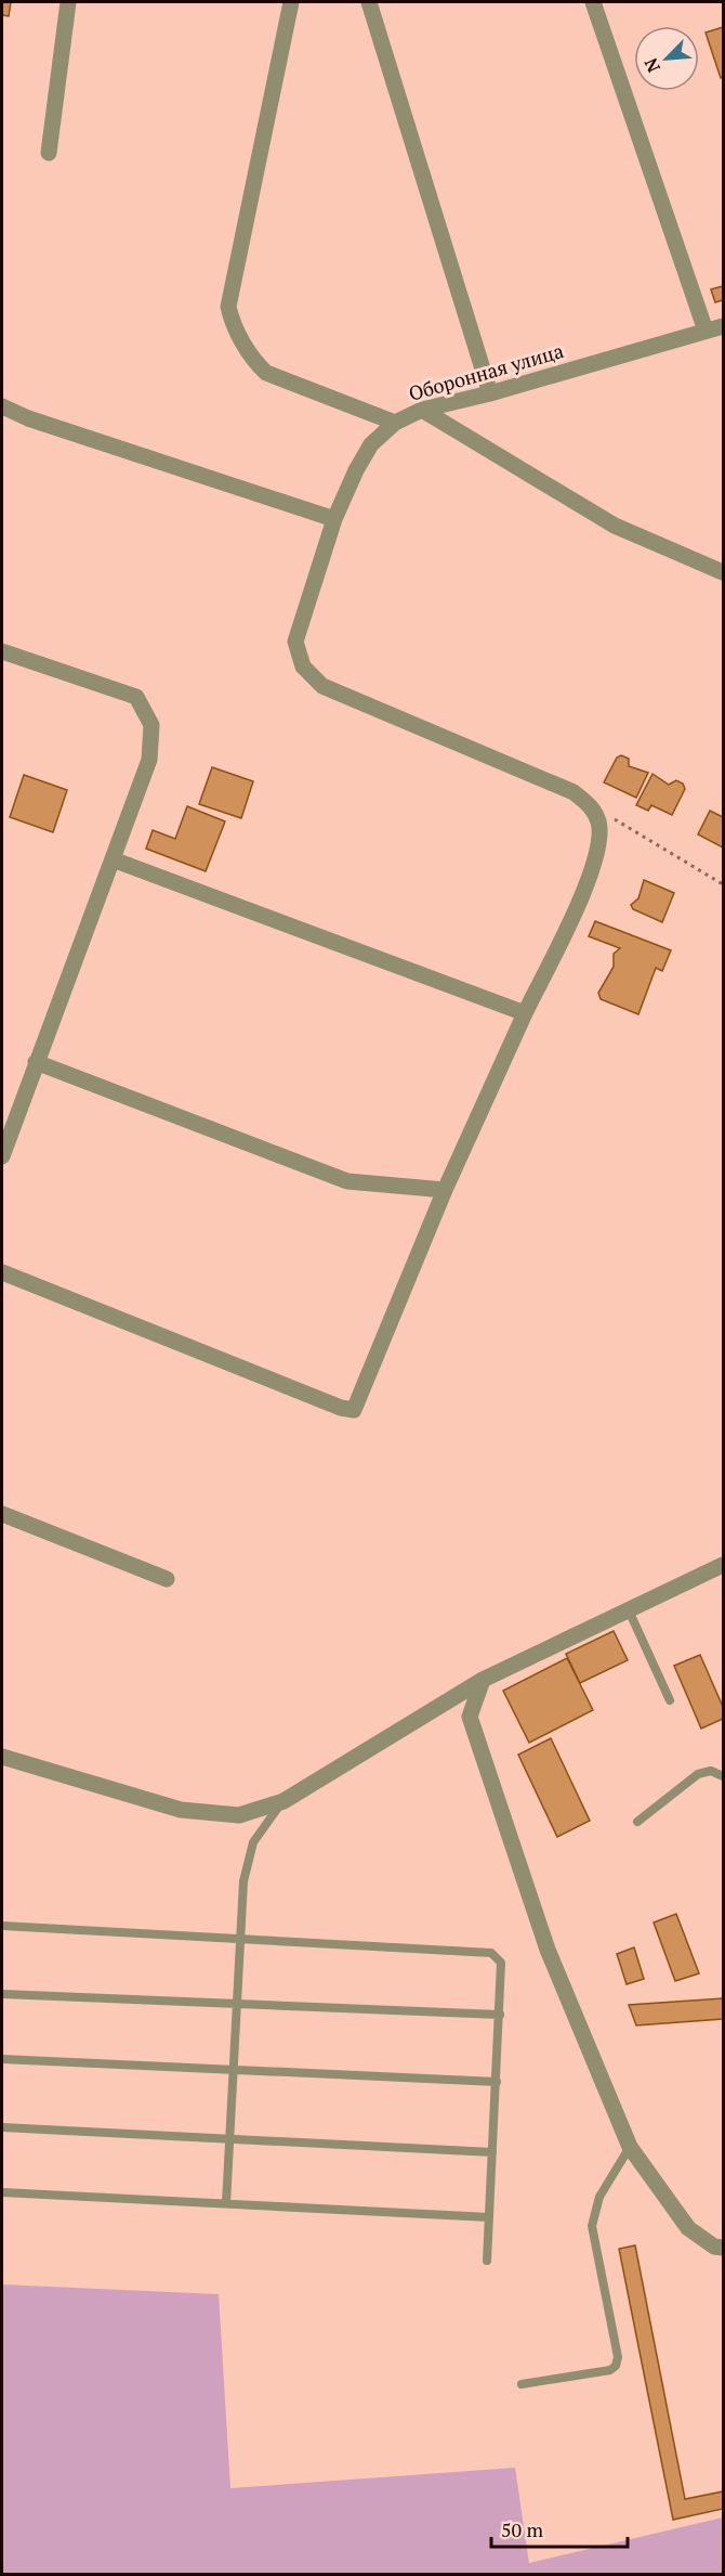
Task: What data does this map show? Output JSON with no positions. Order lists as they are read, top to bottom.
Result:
{
  "streets": {
    "street": ["Оборонная улица"]
  },
  "scale_bar": "50 m",
  "north": "bottom left"
}
